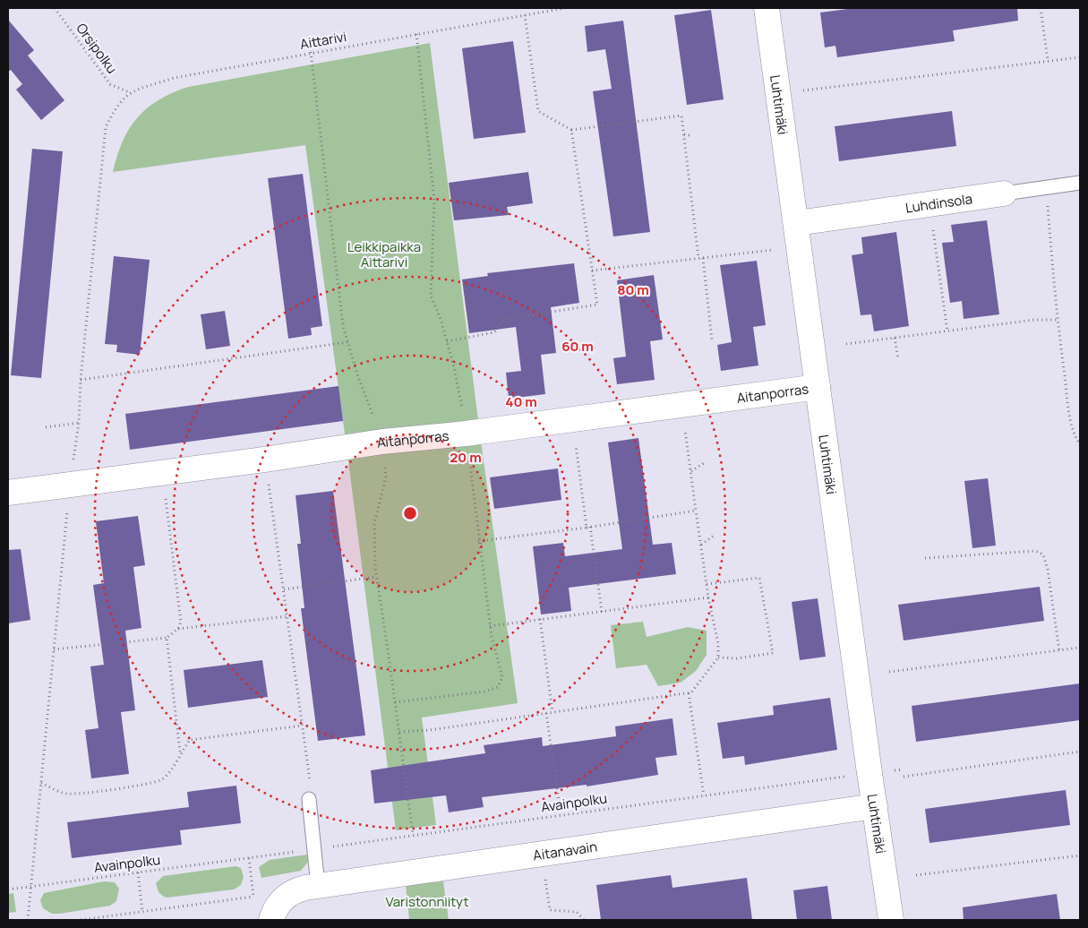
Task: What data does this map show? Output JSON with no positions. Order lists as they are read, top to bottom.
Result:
{
  "streets": {
    "street": [
      "Luhtimäki",
      "Luhdinsola",
      "Aitanporras",
      "Aitanavain"
    ],
    "path": ["Aittarivi", "Orsipolku", "Avainpolku"]
  },
  "crossings": [
    ["Aittarivi", "Orsipolku"],
    ["Luhtimäki", "Luhdinsola"],
    ["Luhtimäki", "Aitanporras"],
    ["Luhtimäki", "Avainpolku"],
    ["Luhtimäki", "Aitanavain"]
  ],
  "parks": ["Leikkipaikka Aittarivi", "Varistonniityt"],
  "rings": [
    "80 m",
    "60 m",
    "40 m",
    "20 m"
  ]
}
